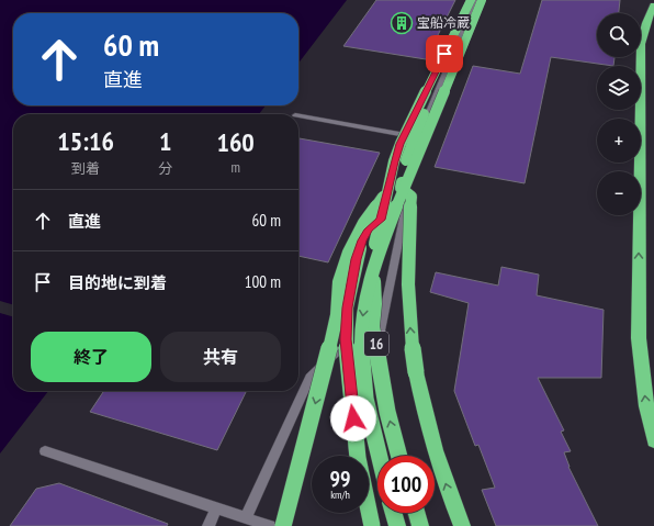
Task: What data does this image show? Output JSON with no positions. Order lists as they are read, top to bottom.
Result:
{
  "streets": {
    "highway": ["16"]
  },
  "places": {
    "building": ["宝船冷蔵"]
  },
  "page": {
    "map_buttons": ["+", "−"],
    "turn": ["60 m", "直進"],
    "eta": [
      "15:16",
      "到着",
      "1",
      "分",
      "160",
      "m"
    ],
    "list": [
      {
        "name": "直進",
        "value": "60 m"
      },
      {
        "name": "目的地に到着",
        "value": "100 m"
      }
    ],
    "buttons": ["終了", "共有"],
    "speed": "99 km/h",
    "limit": "100"
  }
}
